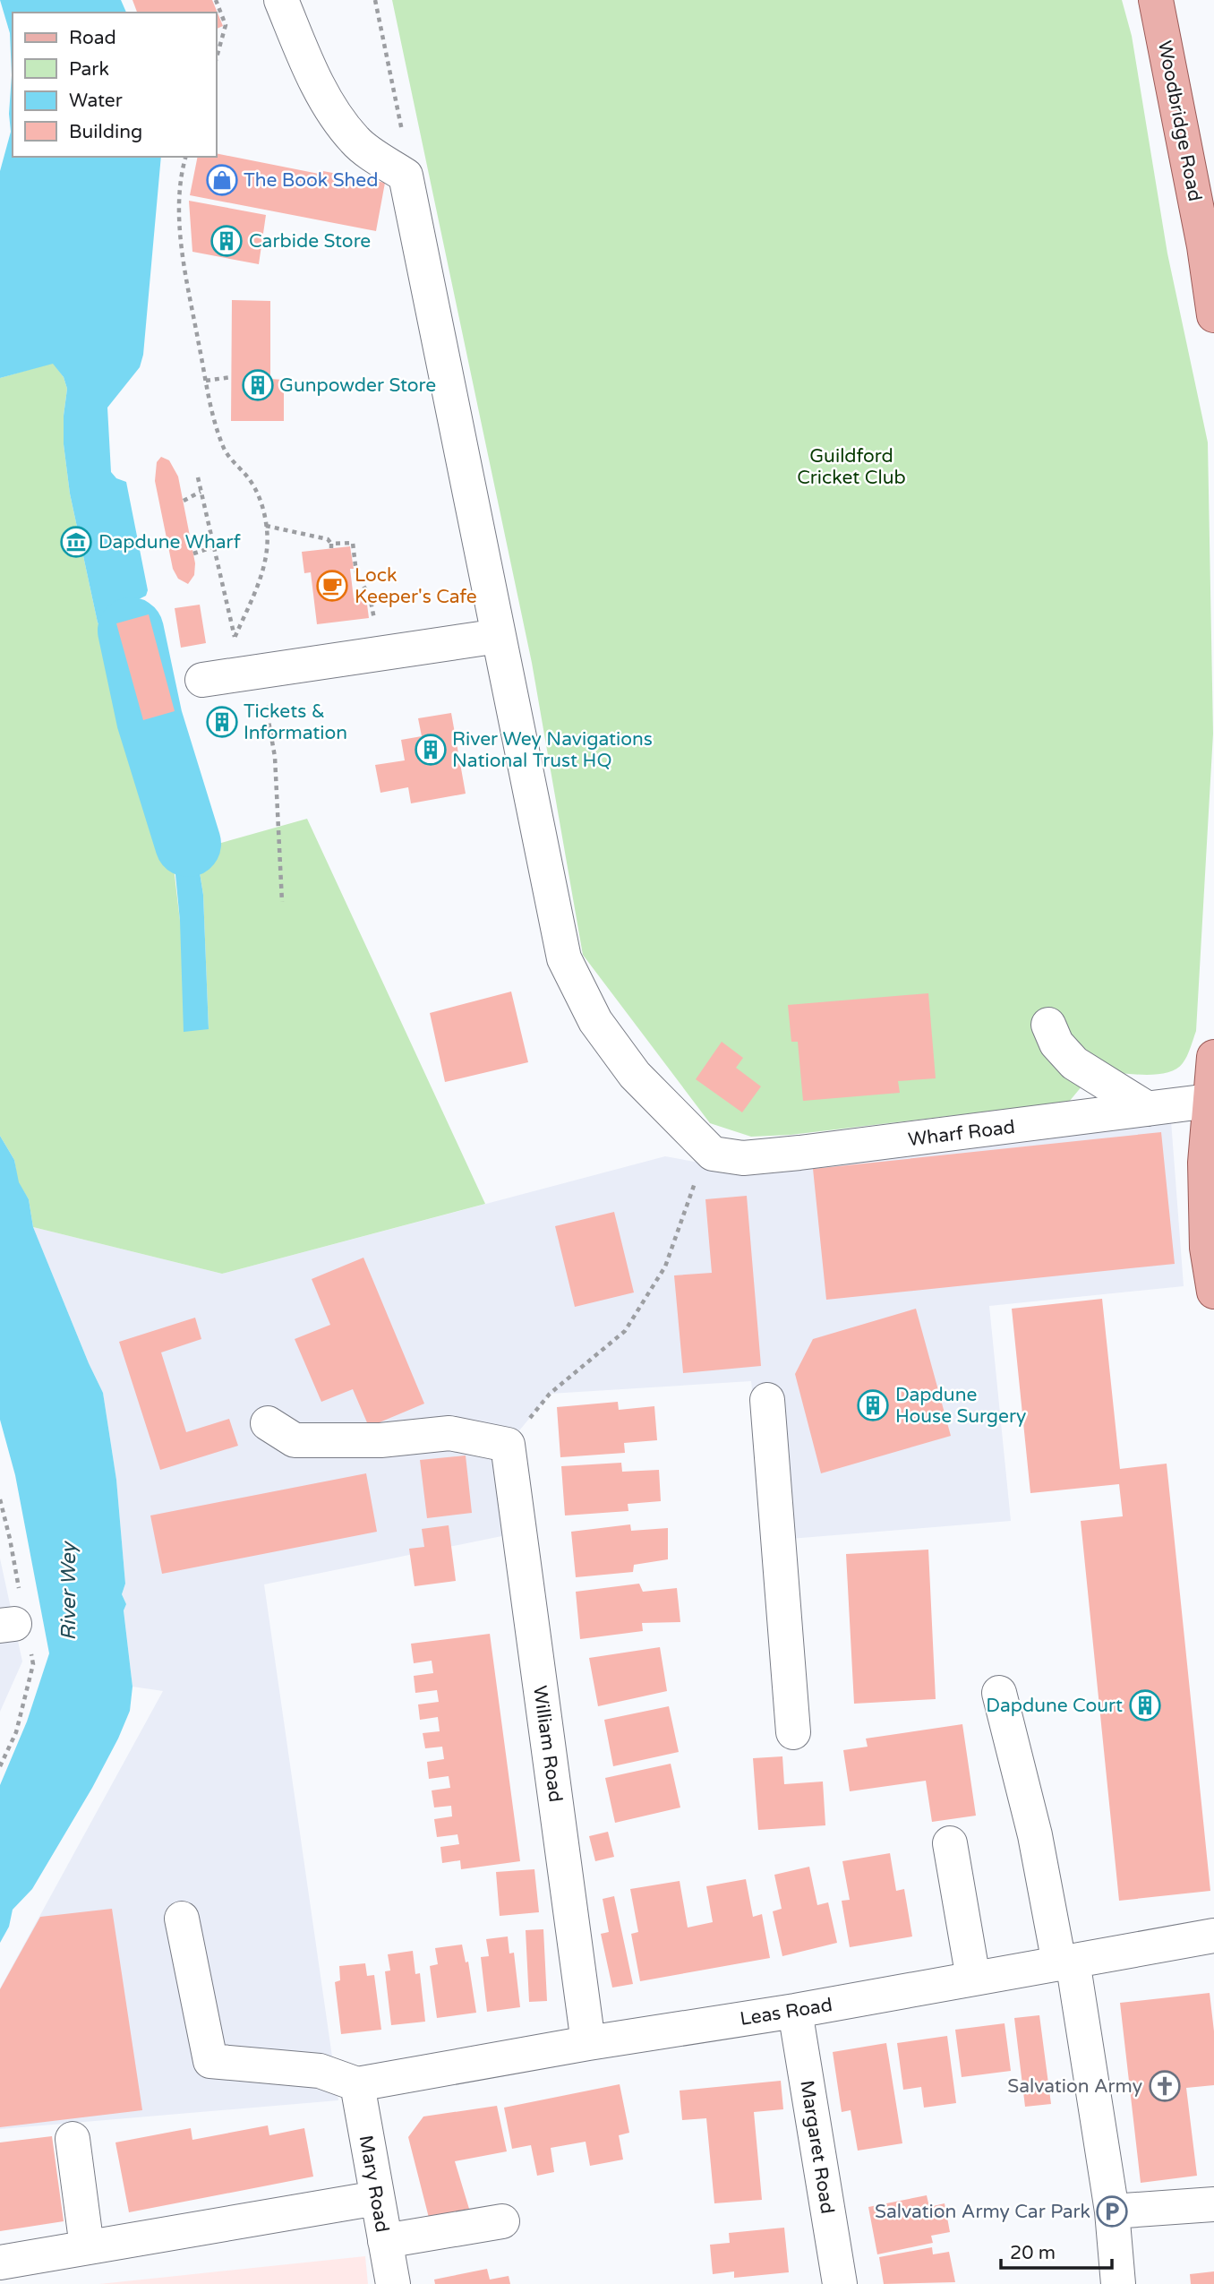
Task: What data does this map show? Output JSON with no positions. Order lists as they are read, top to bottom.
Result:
{
  "streets": {
    "main road": ["Woodbridge Road"],
    "street": [
      "Wharf Road",
      "William Road",
      "Leas Road",
      "Margaret Road",
      "Mary Road"
    ]
  },
  "crossings": [
    ["William Road", "Leas Road"],
    ["Leas Road", "Margaret Road"],
    ["Leas Road", "Mary Road"]
  ],
  "water": ["River Wey"],
  "parks": ["Guildford Cricket Club"],
  "places": {
    "shop": ["The Book Shed"],
    "building": [
      "Carbide Store",
      "Gunpowder Store",
      "Tickets & Information",
      "River Wey Navigations National Trust HQ",
      "Dapdune House Surgery",
      "Dapdune Court"
    ],
    "museum": ["Dapdune Wharf"],
    "cafe": ["Lock Keeper's Cafe"],
    "church": ["Salvation Army"],
    "parking": ["Salvation Army Car Park"]
  },
  "legend": [
    "Road",
    "Park",
    "Water",
    "Building"
  ],
  "scale_bar": "20 m"
}
